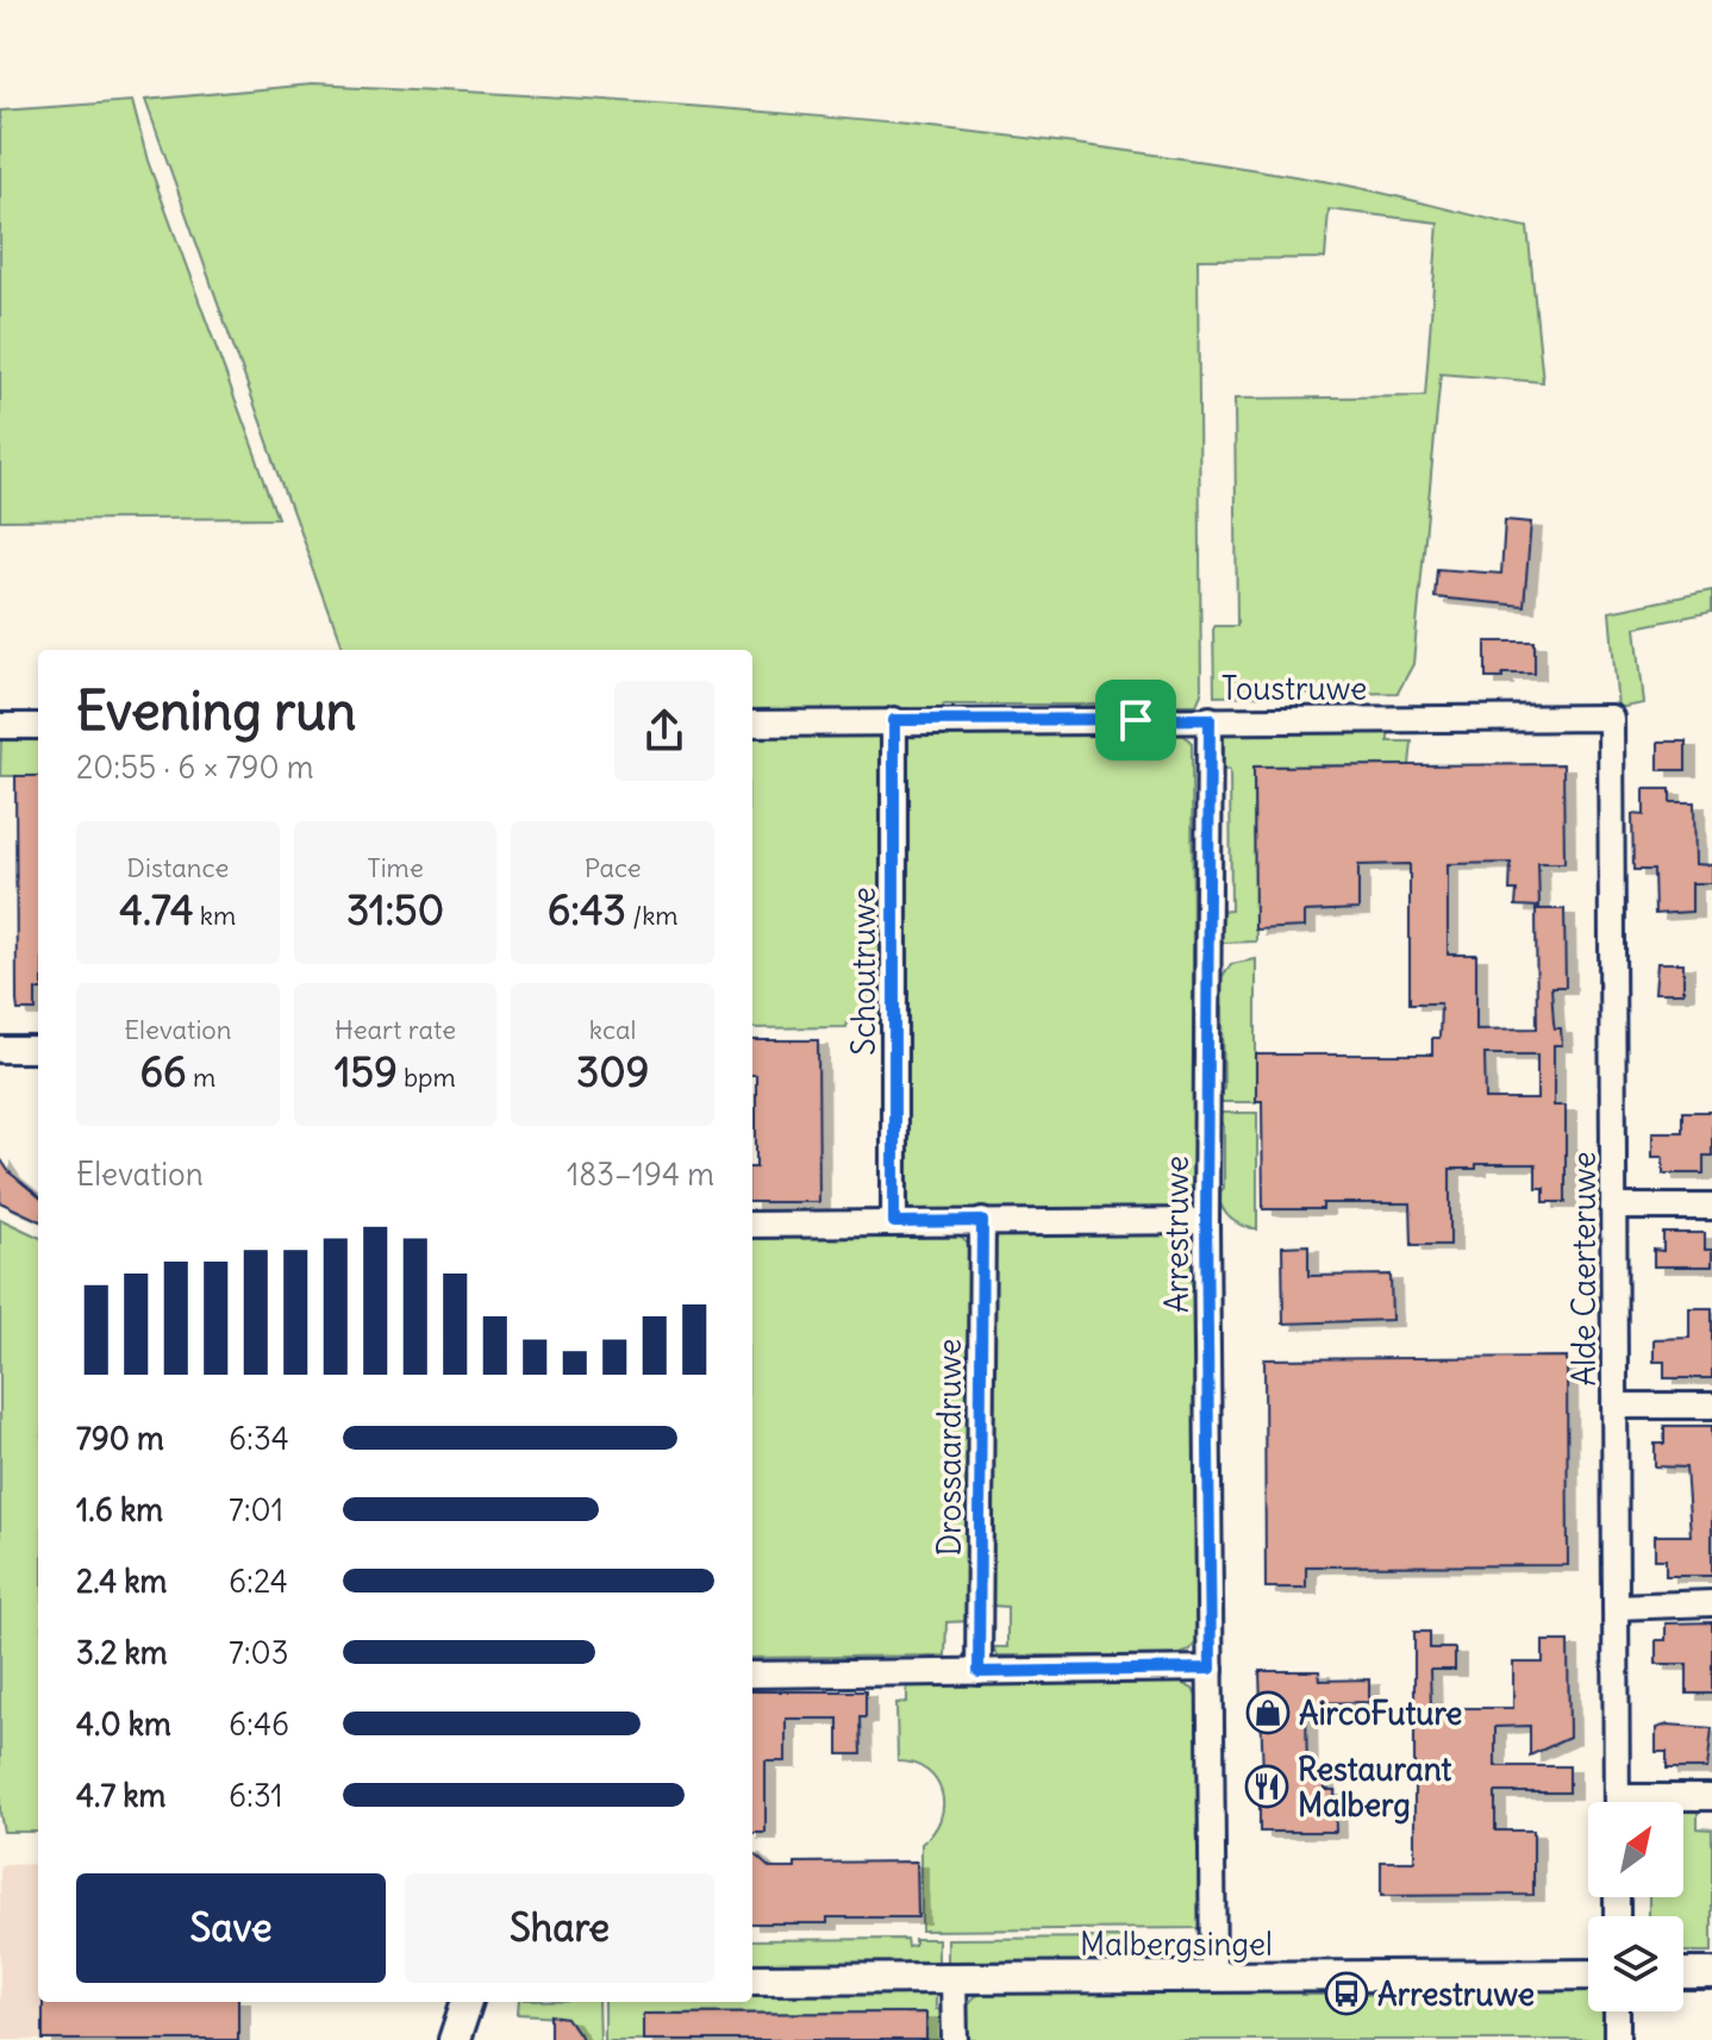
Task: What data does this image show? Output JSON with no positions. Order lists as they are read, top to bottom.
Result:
{
  "streets": {
    "street": [
      "Toustruwe",
      "Schoutruwe",
      "Arrestruwe",
      "Alde Caerteruwe",
      "Drossaardruwe",
      "Malbergsingel"
    ]
  },
  "crossings": [
    ["Toustruwe", "Schoutruwe"],
    ["Toustruwe", "Arrestruwe"],
    ["Toustruwe", "Alde Caerteruwe"],
    ["Arrestruwe", "Malbergsingel"]
  ],
  "places": {
    "shop": ["AircoFuture"],
    "restaurant": ["Restaurant Malberg"],
    "bus stop": ["Arrestruwe"]
  },
  "north": "top right",
  "page": {
    "heading": ["Evening run", "20:55 · 6 × 790 m"],
    "stats": [
      ["Distance", "4.74 km"],
      ["Time", "31:50"],
      ["Pace", "6:43 /km"],
      ["Elevation", "66 m"],
      ["Heart rate", "159 bpm"],
      ["kcal", "309"]
    ],
    "chart": ["Elevation", "183–194 m"],
    "list": [
      {
        "name": "790 m",
        "note": "6:34"
      },
      {
        "name": "1.6 km",
        "note": "7:01"
      },
      {
        "name": "2.4 km",
        "note": "6:24"
      },
      {
        "name": "3.2 km",
        "note": "7:03"
      },
      {
        "name": "4.0 km",
        "note": "6:46"
      },
      {
        "name": "4.7 km",
        "note": "6:31"
      }
    ],
    "buttons": ["Save", "Share"]
  }
}
